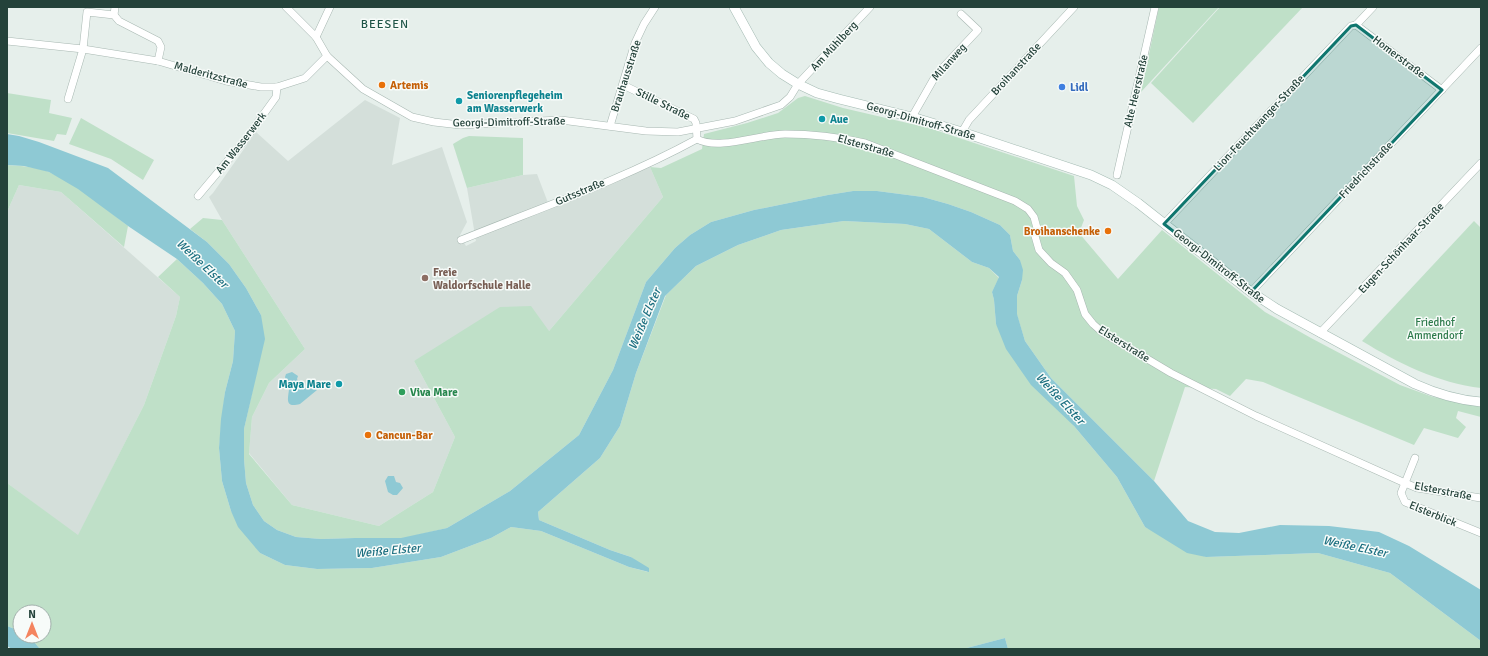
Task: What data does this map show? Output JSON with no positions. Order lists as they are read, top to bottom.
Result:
{
  "streets": {
    "street": [
      "Am Mühlberg",
      "Homerstraße",
      "Milanweg",
      "Broihanstraße",
      "Malderitzstraße",
      "Brauhausstraße",
      "Alte Heerstraße",
      "Stille Straße",
      "Georgi-Dimitroff-Straße",
      "Lion-Feuchtwanger-Straße",
      "Am Wasserwerk",
      "Elsterstraße",
      "Friedrichstraße",
      "Gutsstraße",
      "Eugen-Schönhaar-Straße",
      "Elsterblick"
    ]
  },
  "crossings": [
    ["Am Mühlberg", "Georgi-Dimitroff-Straße"],
    ["Homerstraße", "Lion-Feuchtwanger-Straße"],
    ["Homerstraße", "Friedrichstraße"],
    ["Milanweg", "Georgi-Dimitroff-Straße"],
    ["Broihanstraße", "Georgi-Dimitroff-Straße"],
    ["Malderitzstraße", "Georgi-Dimitroff-Straße"],
    ["Malderitzstraße", "Am Wasserwerk"],
    ["Brauhausstraße", "Stille Straße"],
    ["Brauhausstraße", "Georgi-Dimitroff-Straße"],
    ["Stille Straße", "Georgi-Dimitroff-Straße"],
    ["Georgi-Dimitroff-Straße", "Lion-Feuchtwanger-Straße"],
    ["Georgi-Dimitroff-Straße", "Friedrichstraße"],
    ["Georgi-Dimitroff-Straße", "Eugen-Schönhaar-Straße"],
    ["Elsterstraße", "Gutsstraße"],
    ["Elsterstraße", "Elsterblick"]
  ],
  "districts": ["BEESEN"],
  "water": ["Weiße Elster"],
  "parks": ["Friedhof Ammendorf"],
  "places": [
    "Artemis",
    "Lidl",
    "Seniorenpflegeheim am Wasserwerk",
    "Aue",
    "Broihanschenke",
    "Freie Waldorfschule Halle",
    "Maya Mare",
    "Viva Mare",
    "Cancun-Bar"
  ],
  "north": "top"
}
